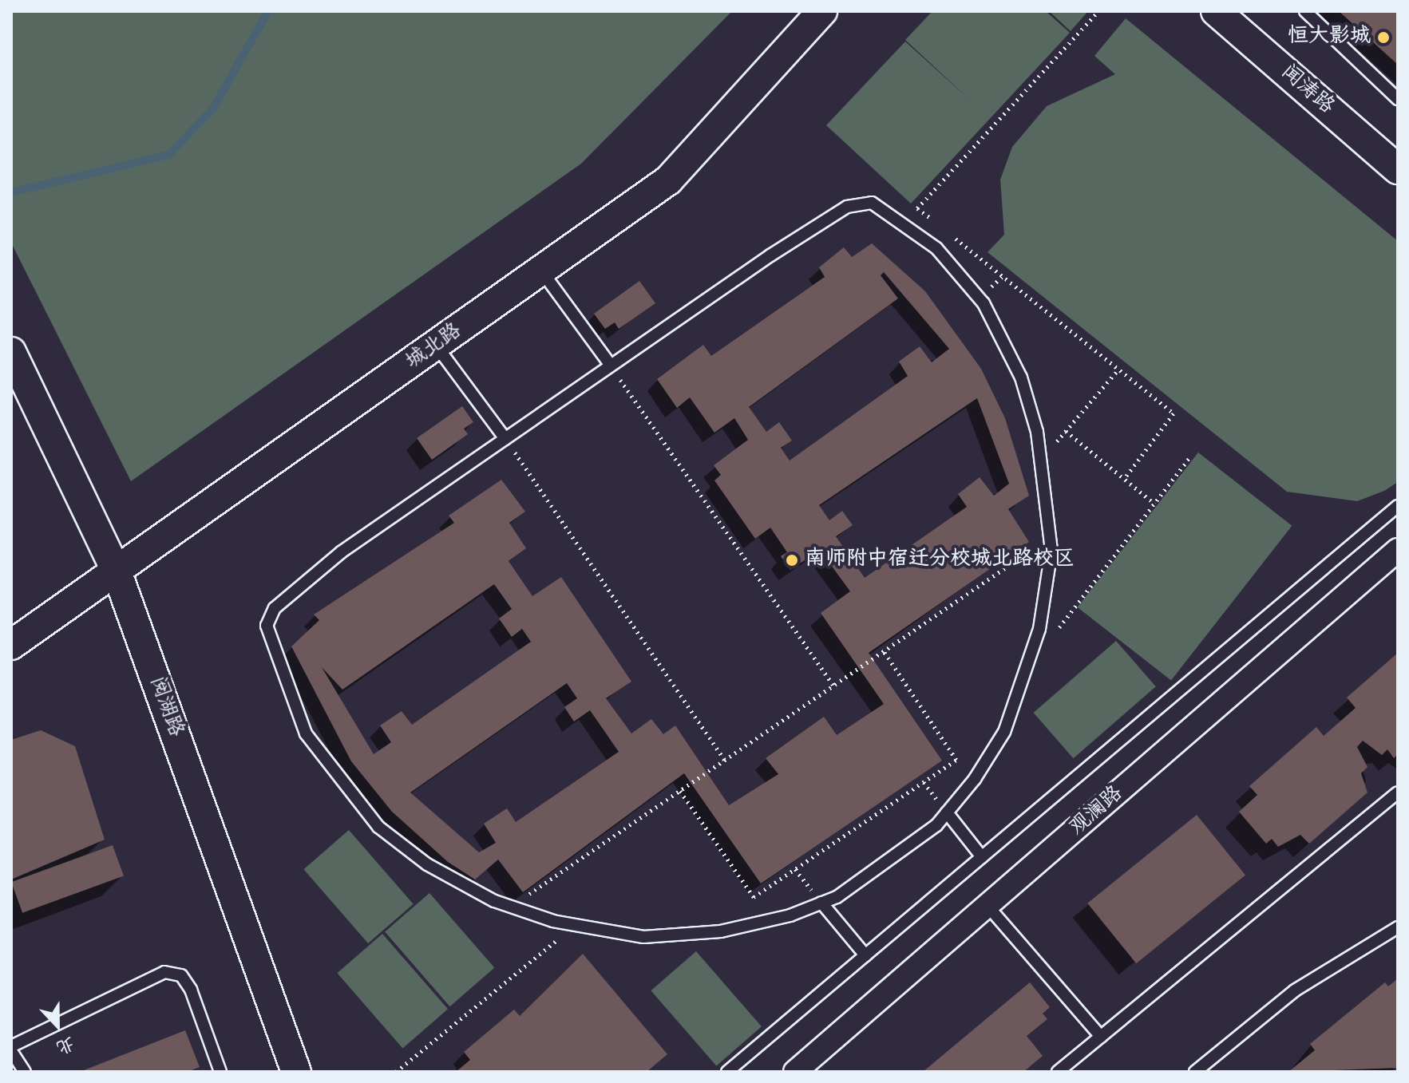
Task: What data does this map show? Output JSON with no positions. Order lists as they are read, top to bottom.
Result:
{
  "streets": {
    "street": [
      "闻涛路",
      "城北路",
      "阅湖路",
      "观澜路"
    ]
  },
  "crossings": [
    ["城北路", "阅湖路"]
  ],
  "places": ["恒大影城", "南师附中宿迁分校城北路校区"],
  "north": "bottom"
}
